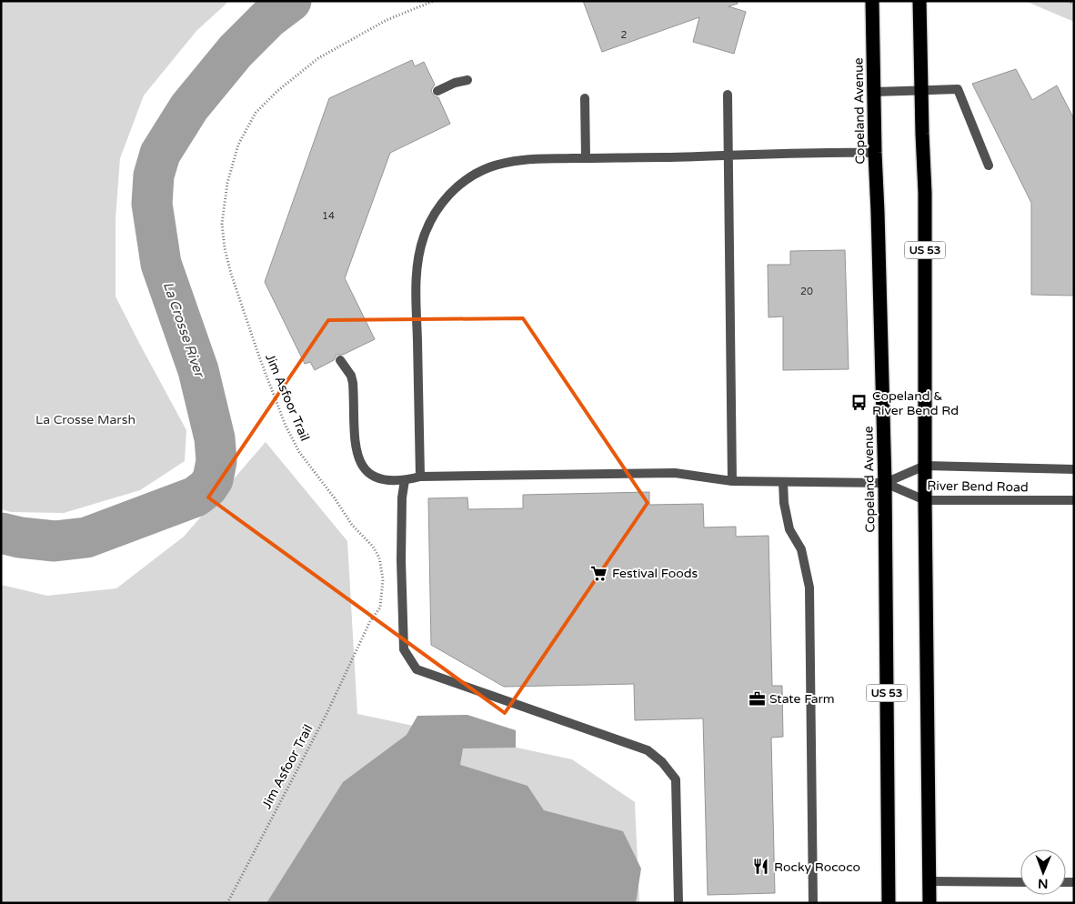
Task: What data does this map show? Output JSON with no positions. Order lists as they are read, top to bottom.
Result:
{
  "streets": {
    "highway": ["Copeland Avenue", "US 53"],
    "street": ["River Bend Road"],
    "path": ["Jim Asfoor Trail"]
  },
  "crossings": [
    ["Copeland Avenue", "River Bend Road"],
    ["US 53", "River Bend Road"]
  ],
  "water": ["La Crosse River"],
  "parks": ["La Crosse Marsh"],
  "places": {
    "bus stop": ["Copeland & River Bend Rd"],
    "supermarket": ["Festival Foods"],
    "office": ["State Farm"],
    "restaurant": ["Rocky Rococo"]
  },
  "house_numbers": ["2", "14", "20"],
  "north": "bottom"
}
